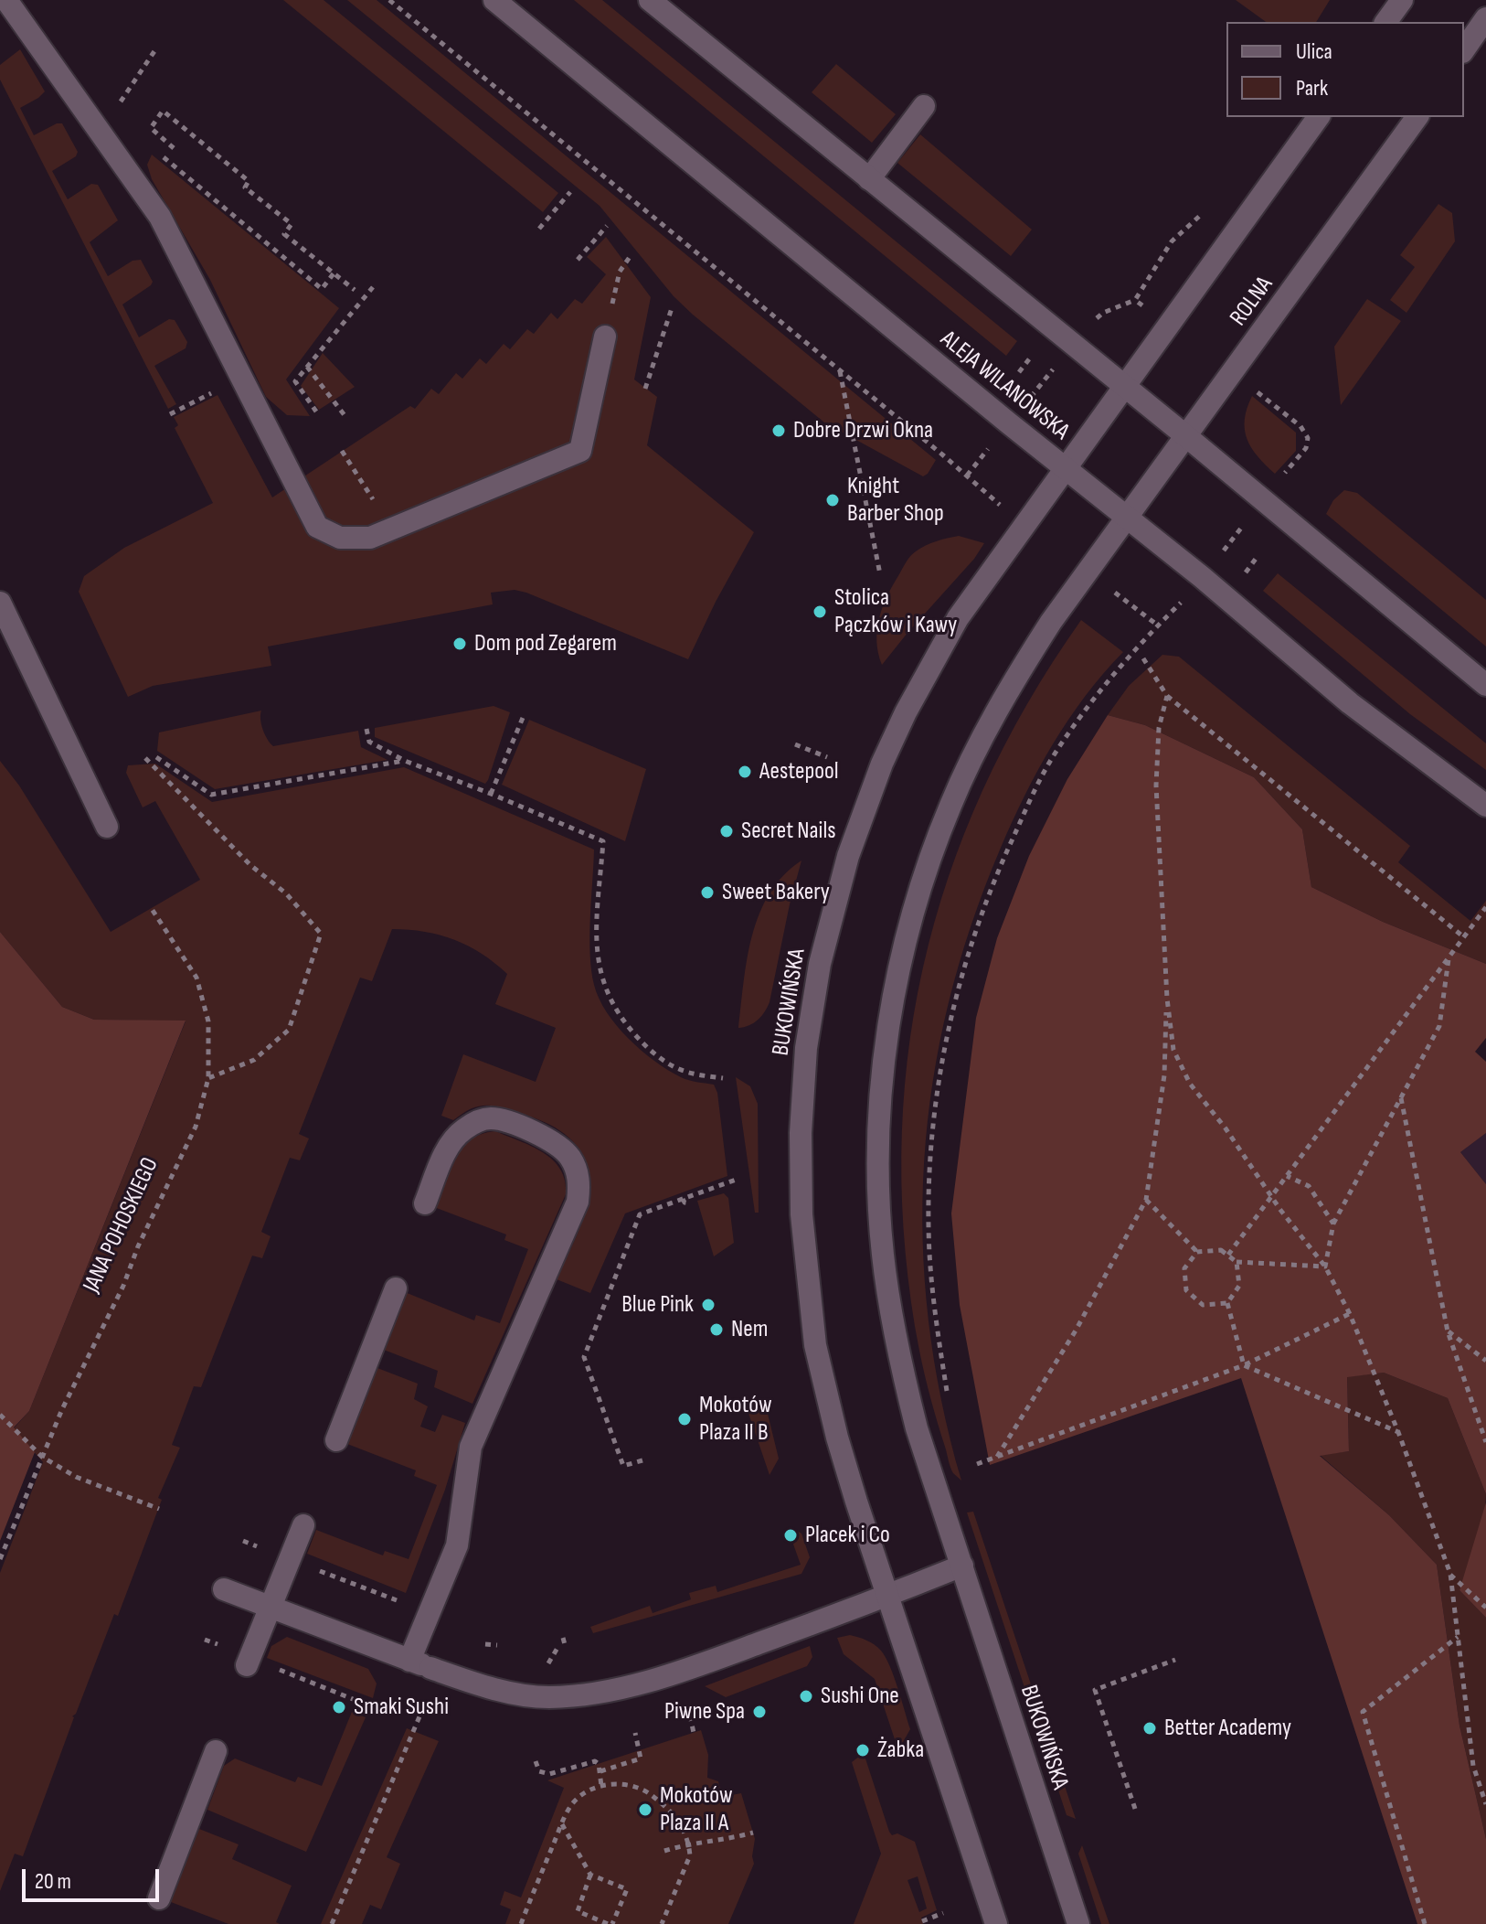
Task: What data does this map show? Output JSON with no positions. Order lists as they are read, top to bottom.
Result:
{
  "streets": {
    "street": ["ROLNA", "ALEJA WILANOWSKA", "BUKOWIŃSKA"],
    "path": ["JANA POHOSKIEGO"]
  },
  "crossings": [
    ["ROLNA", "ALEJA WILANOWSKA"],
    ["ROLNA", "BUKOWIŃSKA"],
    ["ALEJA WILANOWSKA", "BUKOWIŃSKA"]
  ],
  "places": [
    "Dobre Drzwi Okna",
    "Knight Barber Shop",
    "Stolica Pączków i Kawy",
    "Dom pod Zegarem",
    "Aestepool",
    "Secret Nails",
    "Sweet Bakery",
    "Blue Pink",
    "Nem",
    "Mokotów Plaza II B",
    "Placek i Co",
    "Sushi One",
    "Smaki Sushi",
    "Piwne Spa",
    "Better Academy",
    "Żabka",
    "Mokotów Plaza II A"
  ],
  "legend": ["Ulica", "Park"],
  "scale_bar": "20 m"
}
